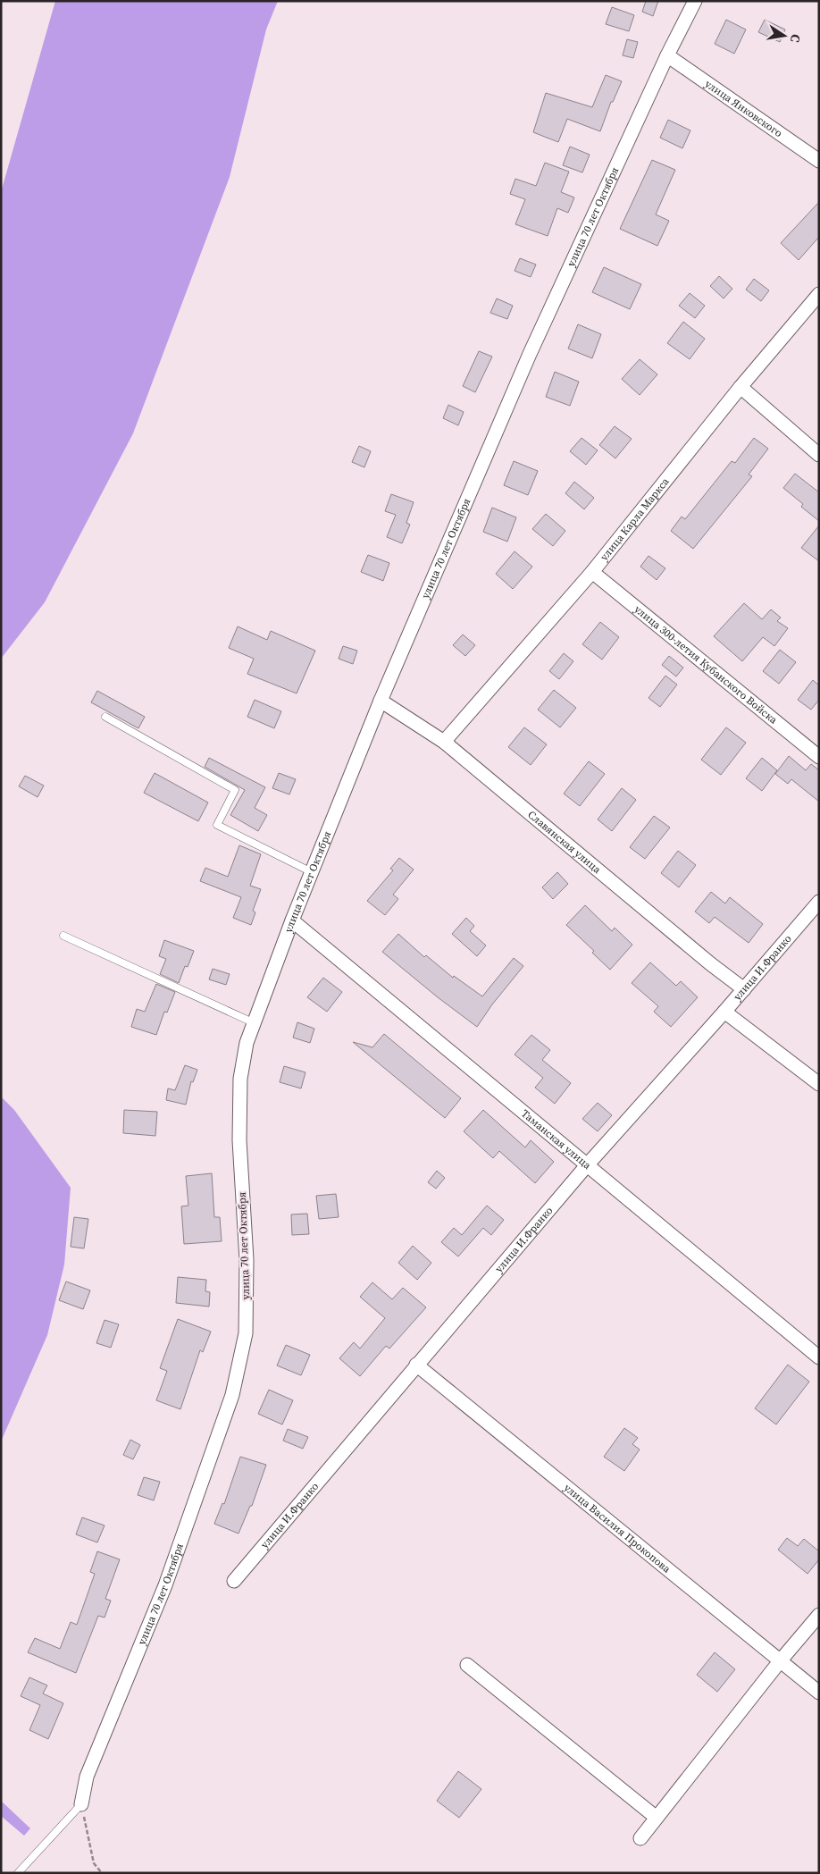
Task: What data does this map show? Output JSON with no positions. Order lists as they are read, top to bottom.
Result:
{
  "streets": {
    "street": [
      "улица Янковского",
      "улица 70 лет Октября",
      "улица Карла Маркса",
      "улица 300-летия Кубанского Войска",
      "Славянская улица",
      "улица И.Франко",
      "Таманская улица",
      "улица Василия Прокопова"
    ]
  },
  "crossings": [
    ["улица Янковского", "улица 70 лет Октября"],
    ["улица 70 лет Октября", "Славянская улица"],
    ["улица 70 лет Октября", "Таманская улица"],
    ["улица Карла Маркса", "улица 300-летия Кубанского Войска"],
    ["улица Карла Маркса", "Славянская улица"],
    ["Славянская улица", "улица И.Франко"],
    ["улица И.Франко", "Таманская улица"],
    ["улица И.Франко", "улица Василия Прокопова"]
  ],
  "north": "right"
}
